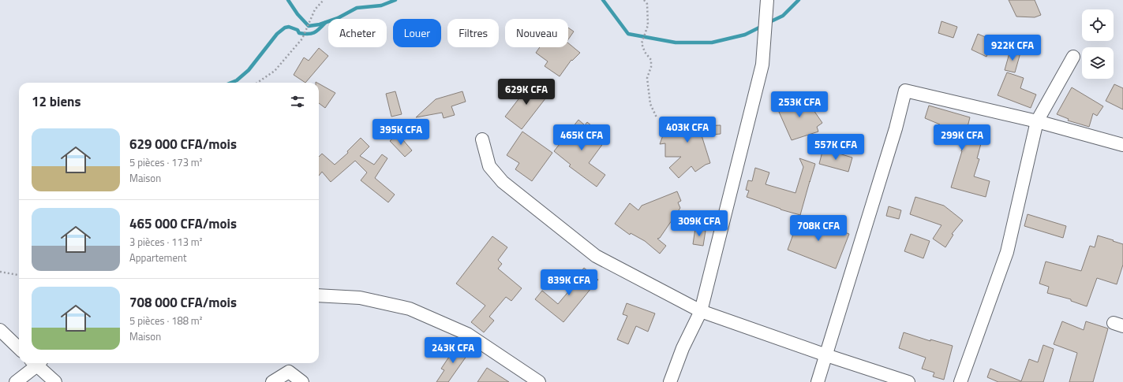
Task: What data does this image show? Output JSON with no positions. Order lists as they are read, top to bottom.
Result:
{
  "page": {
    "chip": [
      "Acheter",
      "Louer",
      "Filtres",
      "Nouveau"
    ],
    "price": [
      "922K CFA",
      "629K CFA",
      "253K CFA",
      "403K CFA",
      "395K CFA",
      "465K CFA",
      "299K CFA",
      "557K CFA",
      "309K CFA",
      "708K CFA",
      "839K CFA",
      "243K CFA"
    ],
    "heading": "12 biens",
    "list": [
      {
        "name": "629 000 CFA/mois",
        "note": "5 pièces · 173 m² · Maison"
      },
      {
        "name": "465 000 CFA/mois",
        "note": "3 pièces · 113 m² · Appartement"
      },
      {
        "name": "708 000 CFA/mois",
        "note": "5 pièces · 188 m² · Maison"
      }
    ]
  }
}
